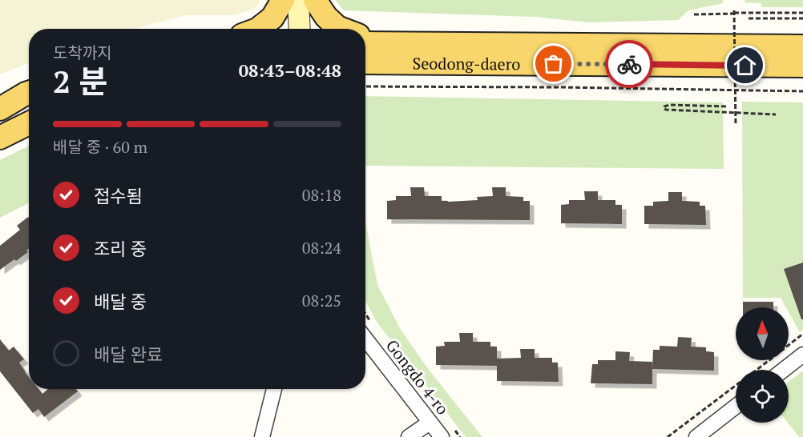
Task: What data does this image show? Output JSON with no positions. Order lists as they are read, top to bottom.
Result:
{
  "streets": {
    "main road": ["Seodong-daero"],
    "street": ["Gongdo 4-ro"]
  },
  "north": "top",
  "page": {
    "heading": ["2 분", "도착까지", "08:43–08:48"],
    "bar": "배달 중 · 60 m",
    "list": [
      ["접수됨", "08:18"],
      ["조리 중", "08:24"],
      ["배달 중", "08:25"],
      "배달 완료"
    ]
  }
}
